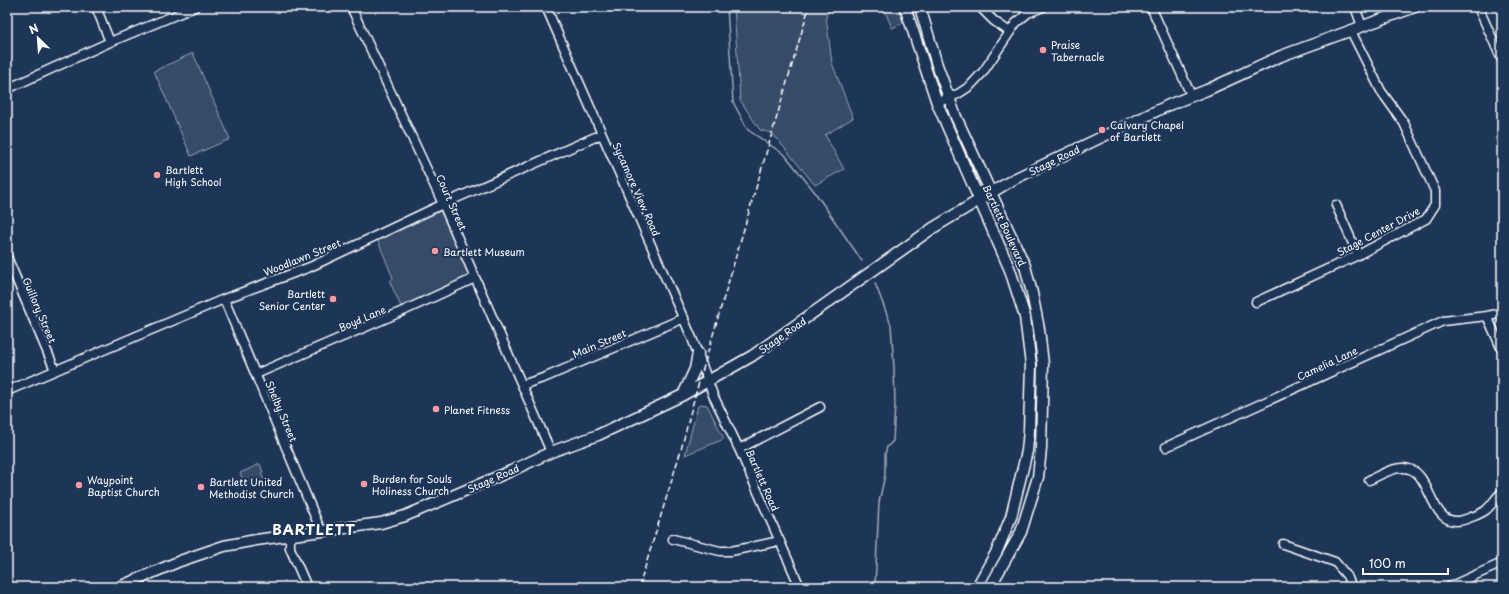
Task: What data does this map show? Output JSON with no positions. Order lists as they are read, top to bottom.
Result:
{
  "streets": {
    "main road": ["Stage Road", "Bartlett Boulevard"],
    "street": [
      "Sycamore View Road",
      "Court Street",
      "Stage Center Drive",
      "Woodlawn Street",
      "Guillory Street",
      "Boyd Lane",
      "Main Street",
      "Camelia Lane",
      "Shelby Street",
      "Bartlett Road"
    ]
  },
  "crossings": [
    ["Stage Road", "Sycamore View Road"],
    ["Stage Road", "Court Street"],
    ["Stage Road", "Bartlett Boulevard"],
    ["Stage Road", "Stage Center Drive"],
    ["Stage Road", "Shelby Street"],
    ["Stage Road", "Bartlett Road"],
    ["Sycamore View Road", "Woodlawn Street"],
    ["Sycamore View Road", "Main Street"],
    ["Sycamore View Road", "Bartlett Road"],
    ["Court Street", "Woodlawn Street"],
    ["Court Street", "Boyd Lane"],
    ["Court Street", "Main Street"],
    ["Woodlawn Street", "Guillory Street"],
    ["Woodlawn Street", "Shelby Street"],
    ["Boyd Lane", "Shelby Street"]
  ],
  "districts": ["BARTLETT"],
  "places": [
    "Praise Tabernacle",
    "Calvary Chapel of Bartlett",
    "Bartlett High School",
    "Bartlett Museum",
    "Bartlett Senior Center",
    "Planet Fitness",
    "Burden for Souls Holiness Church",
    "Waypoint Baptist Church",
    "Bartlett United Methodist Church"
  ],
  "scale_bar": "100 m",
  "north": "top left"
}
